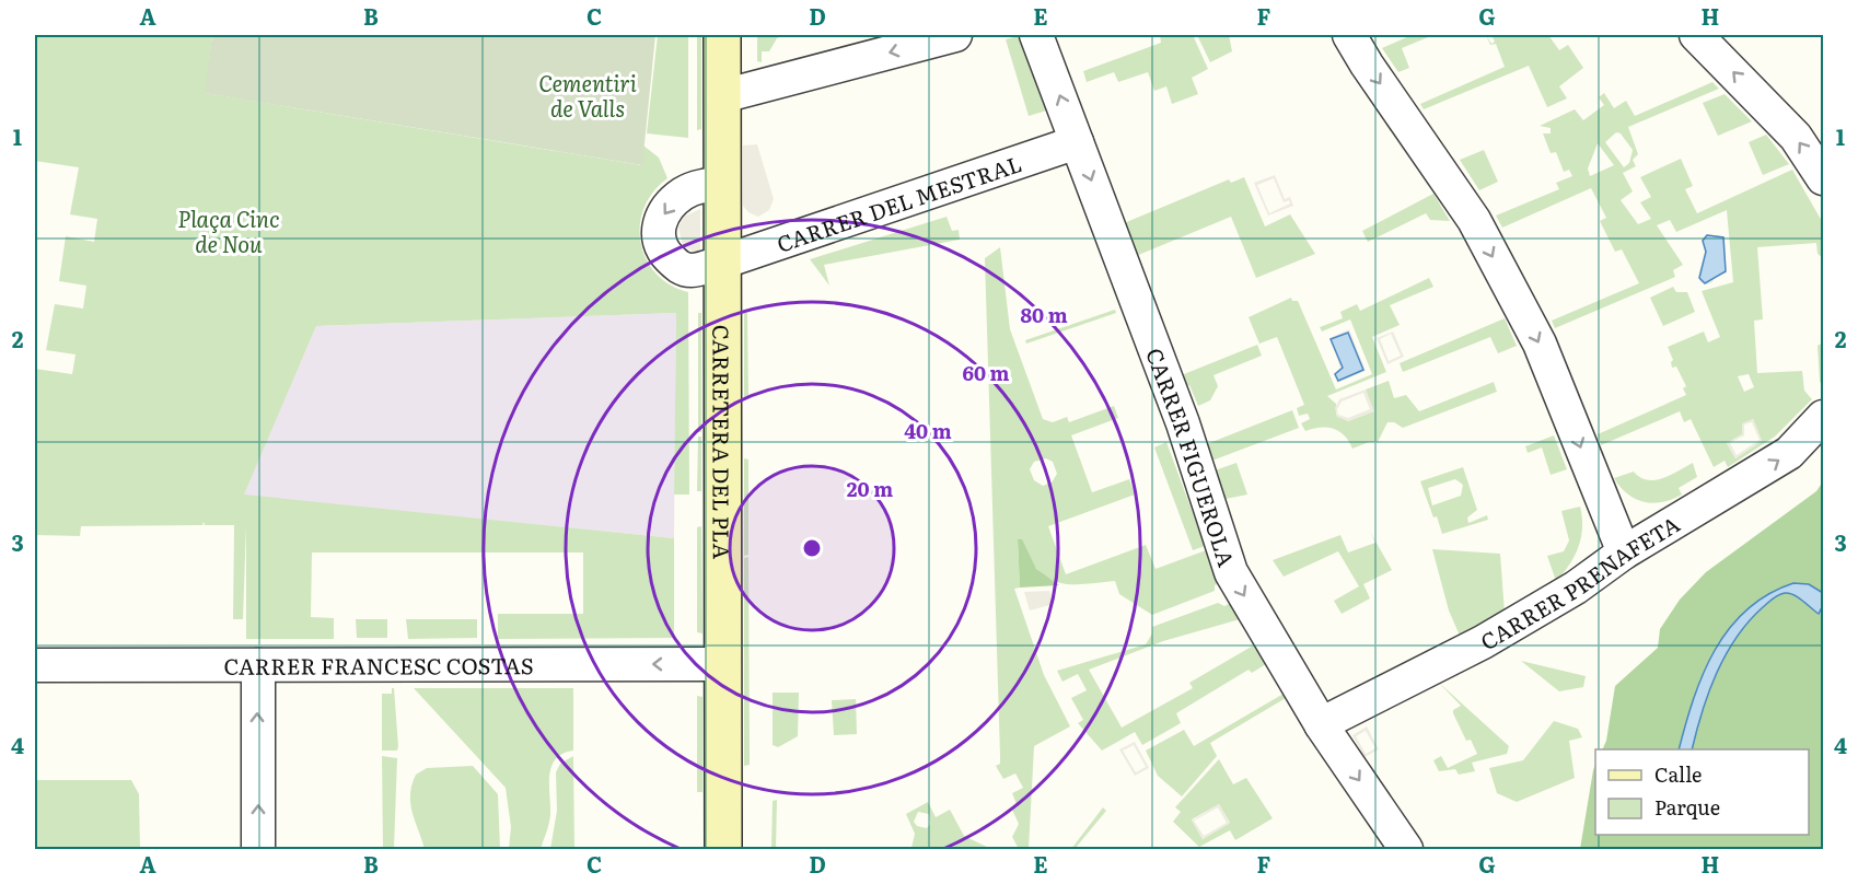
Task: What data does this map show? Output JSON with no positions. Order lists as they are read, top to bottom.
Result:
{
  "streets": {
    "main road": ["CARRETERA DEL PLA"],
    "street": [
      "CARRER DEL MESTRAL",
      "CARRER FIGUEROLA",
      "CARRER PRENAFETA",
      "CARRER FRANCESC COSTAS"
    ]
  },
  "crossings": [
    ["CARRER DEL MESTRAL", "CARRETERA DEL PLA"],
    ["CARRER DEL MESTRAL", "CARRER FIGUEROLA"],
    ["CARRETERA DEL PLA", "CARRER FRANCESC COSTAS"],
    ["CARRER FIGUEROLA", "CARRER PRENAFETA"]
  ],
  "one_way": ["CARRER PRENAFETA", "CARRER FRANCESC COSTAS"],
  "parks": ["Cementiri de Valls", "Plaça Cinc de Nou"],
  "legend": ["Calle", "Parque"],
  "grid": {
    "columns": [
      "A",
      "B",
      "C",
      "D",
      "E",
      "F",
      "G",
      "H"
    ],
    "rows": [
      "1",
      "2",
      "3",
      "4"
    ]
  },
  "rings": [
    "80 m",
    "60 m",
    "40 m",
    "20 m"
  ]
}
